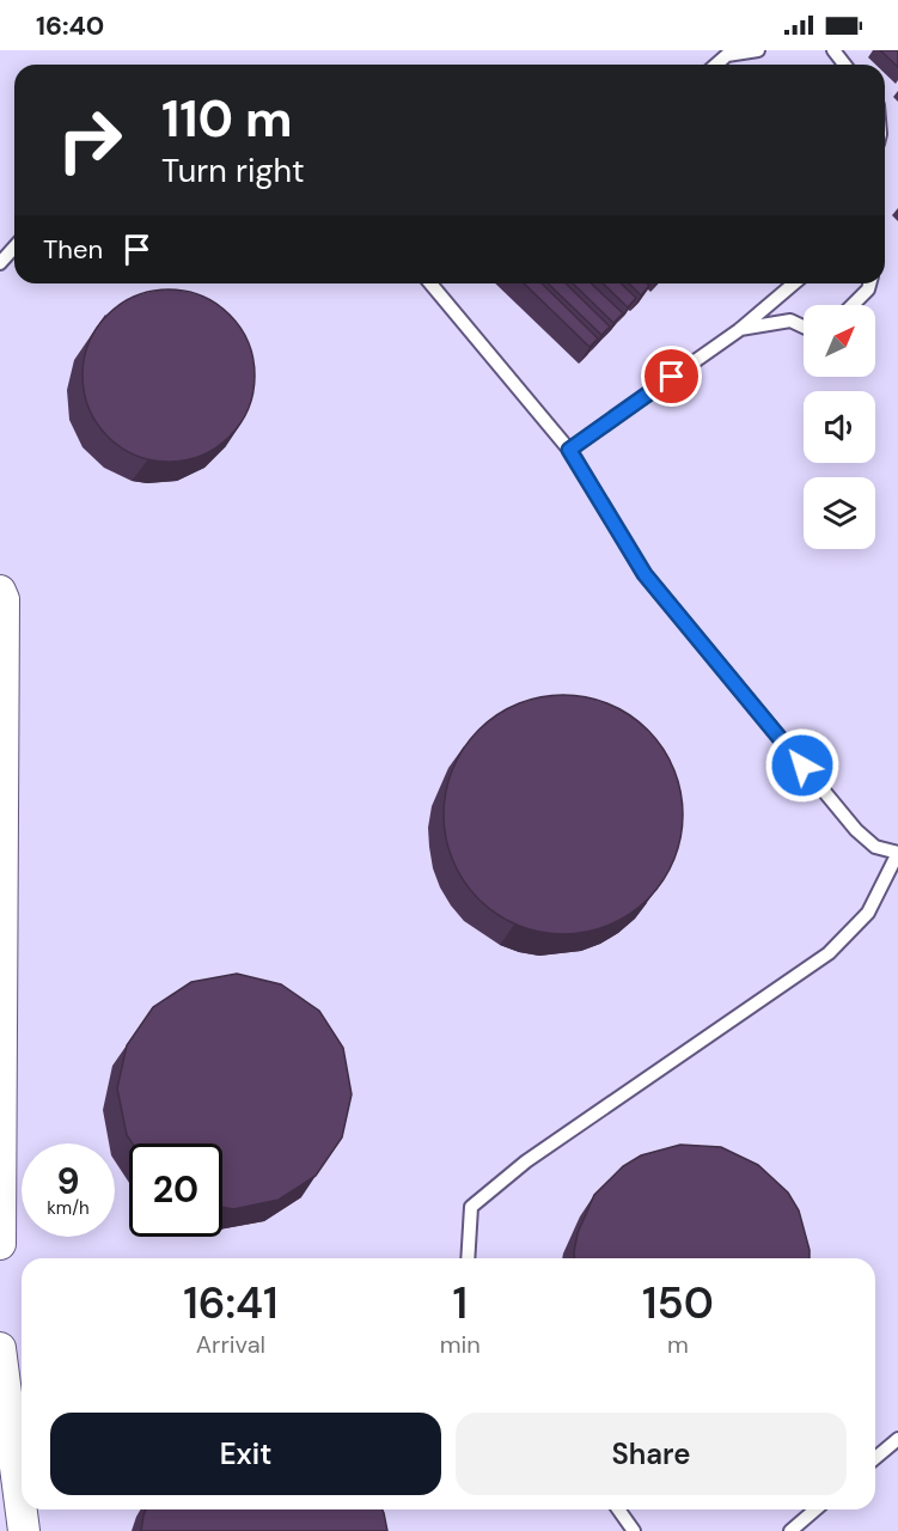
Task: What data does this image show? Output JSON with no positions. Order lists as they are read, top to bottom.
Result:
{
  "north": "top right",
  "page": {
    "status": "16:40",
    "turn": ["110 m", "Turn right"],
    "then": "Then",
    "speed": "9 km/h",
    "limit": "20",
    "eta": [
      "16:41",
      "Arrival",
      "1",
      "min",
      "150",
      "m"
    ],
    "buttons": ["Exit", "Share"]
  }
}
